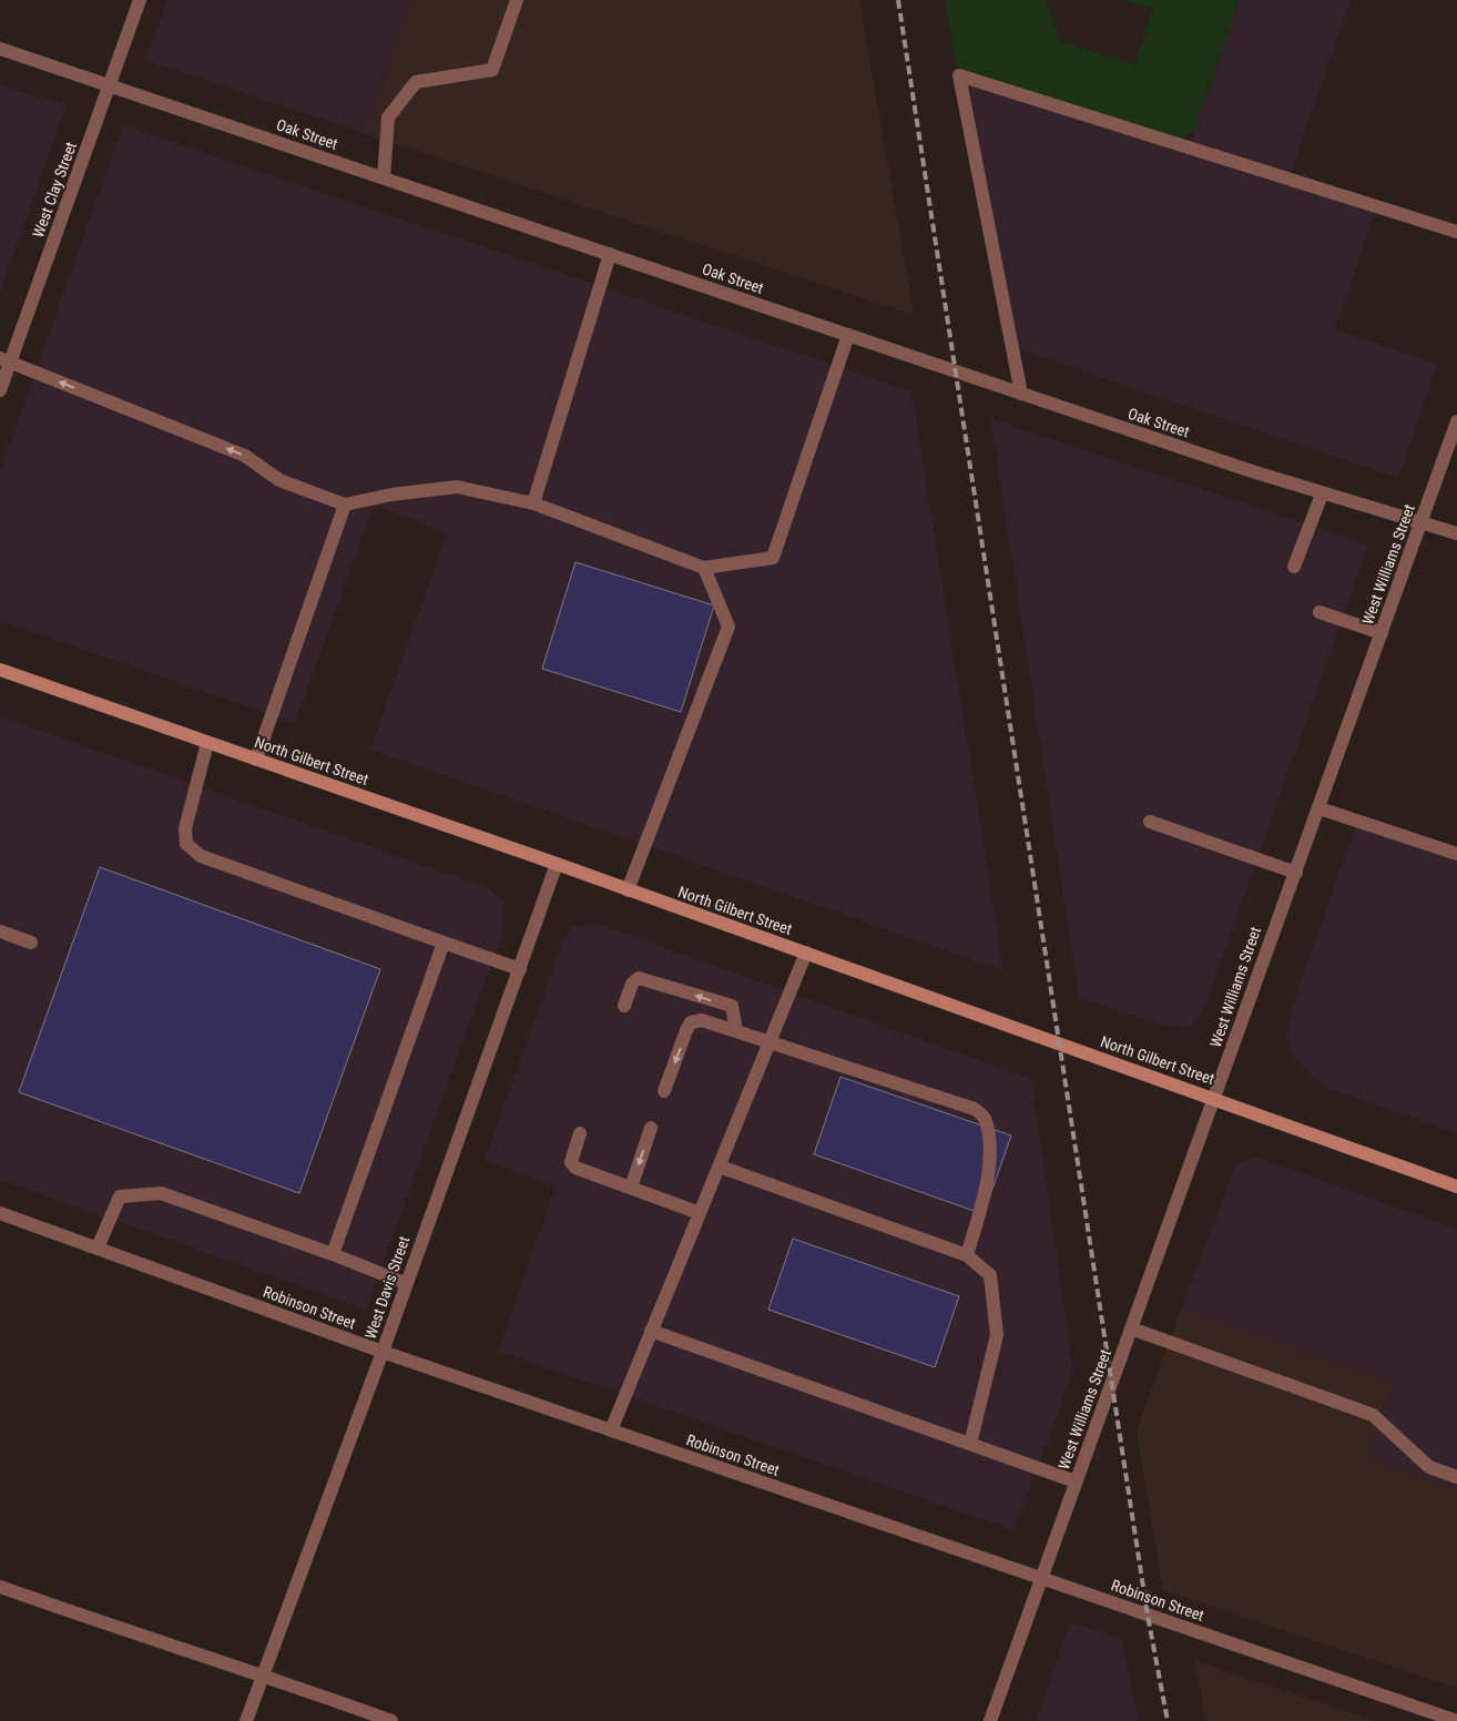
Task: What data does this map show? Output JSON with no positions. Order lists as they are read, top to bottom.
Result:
{
  "streets": {
    "main road": ["North Gilbert Street"],
    "street": [
      "Oak Street",
      "West Clay Street",
      "West Williams Street",
      "West Davis Street",
      "Robinson Street"
    ]
  },
  "crossings": [
    ["Oak Street", "West Clay Street"],
    ["Oak Street", "West Williams Street"],
    ["West Williams Street", "North Gilbert Street"],
    ["West Williams Street", "Robinson Street"],
    ["North Gilbert Street", "West Davis Street"],
    ["West Davis Street", "Robinson Street"]
  ]
}
